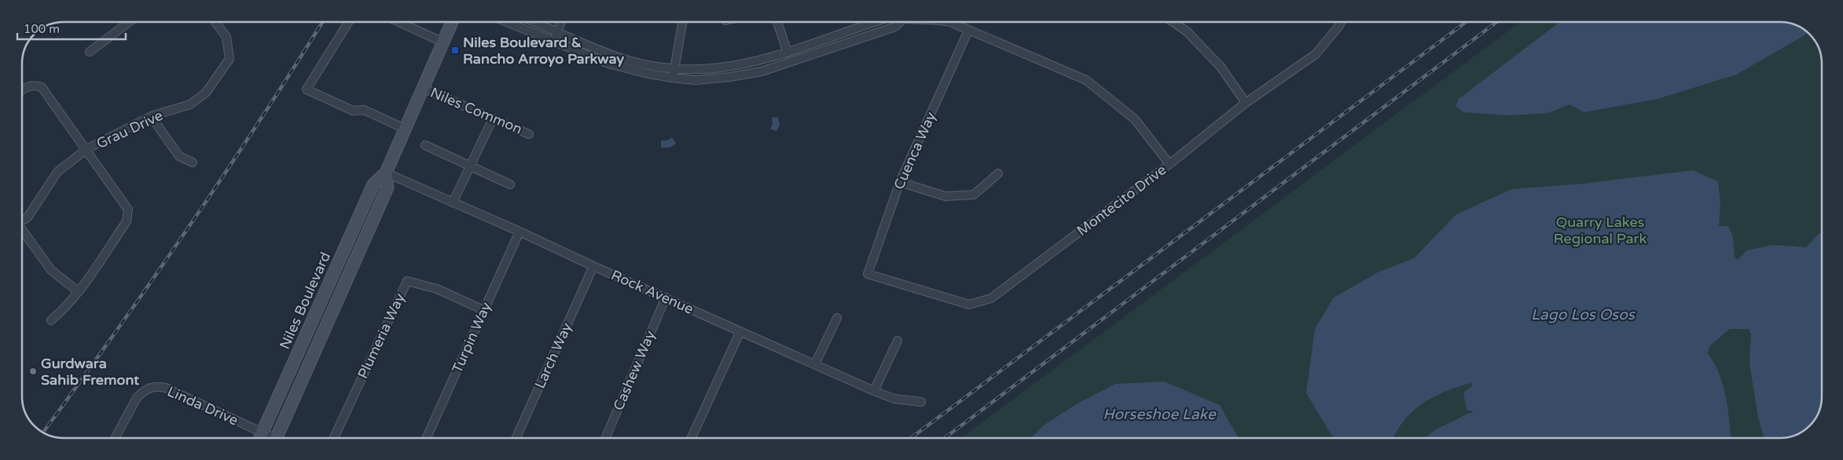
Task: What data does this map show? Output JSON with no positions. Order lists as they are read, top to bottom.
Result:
{
  "streets": {
    "main road": ["Niles Boulevard"],
    "street": [
      "Niles Common",
      "Grau Drive",
      "Cuenca Way",
      "Montecito Drive",
      "Rock Avenue",
      "Plumeria Way",
      "Turpin Way",
      "Larch Way",
      "Cashew Way",
      "Linda Drive"
    ]
  },
  "crossings": [
    ["Niles Common", "Niles Boulevard"],
    ["Cuenca Way", "Montecito Drive"],
    ["Rock Avenue", "Niles Boulevard"],
    ["Rock Avenue", "Turpin Way"],
    ["Rock Avenue", "Larch Way"],
    ["Rock Avenue", "Cashew Way"],
    ["Niles Boulevard", "Linda Drive"],
    ["Plumeria Way", "Turpin Way"]
  ],
  "water": ["Lago Los Osos", "Horseshoe Lake"],
  "parks": ["Quarry Lakes Regional Park"],
  "places": {
    "transit": ["Niles Boulevard & Rancho Arroyo Parkway"],
    "other": ["Gurdwara Sahib Fremont"]
  },
  "scale_bar": "100 m"
}
